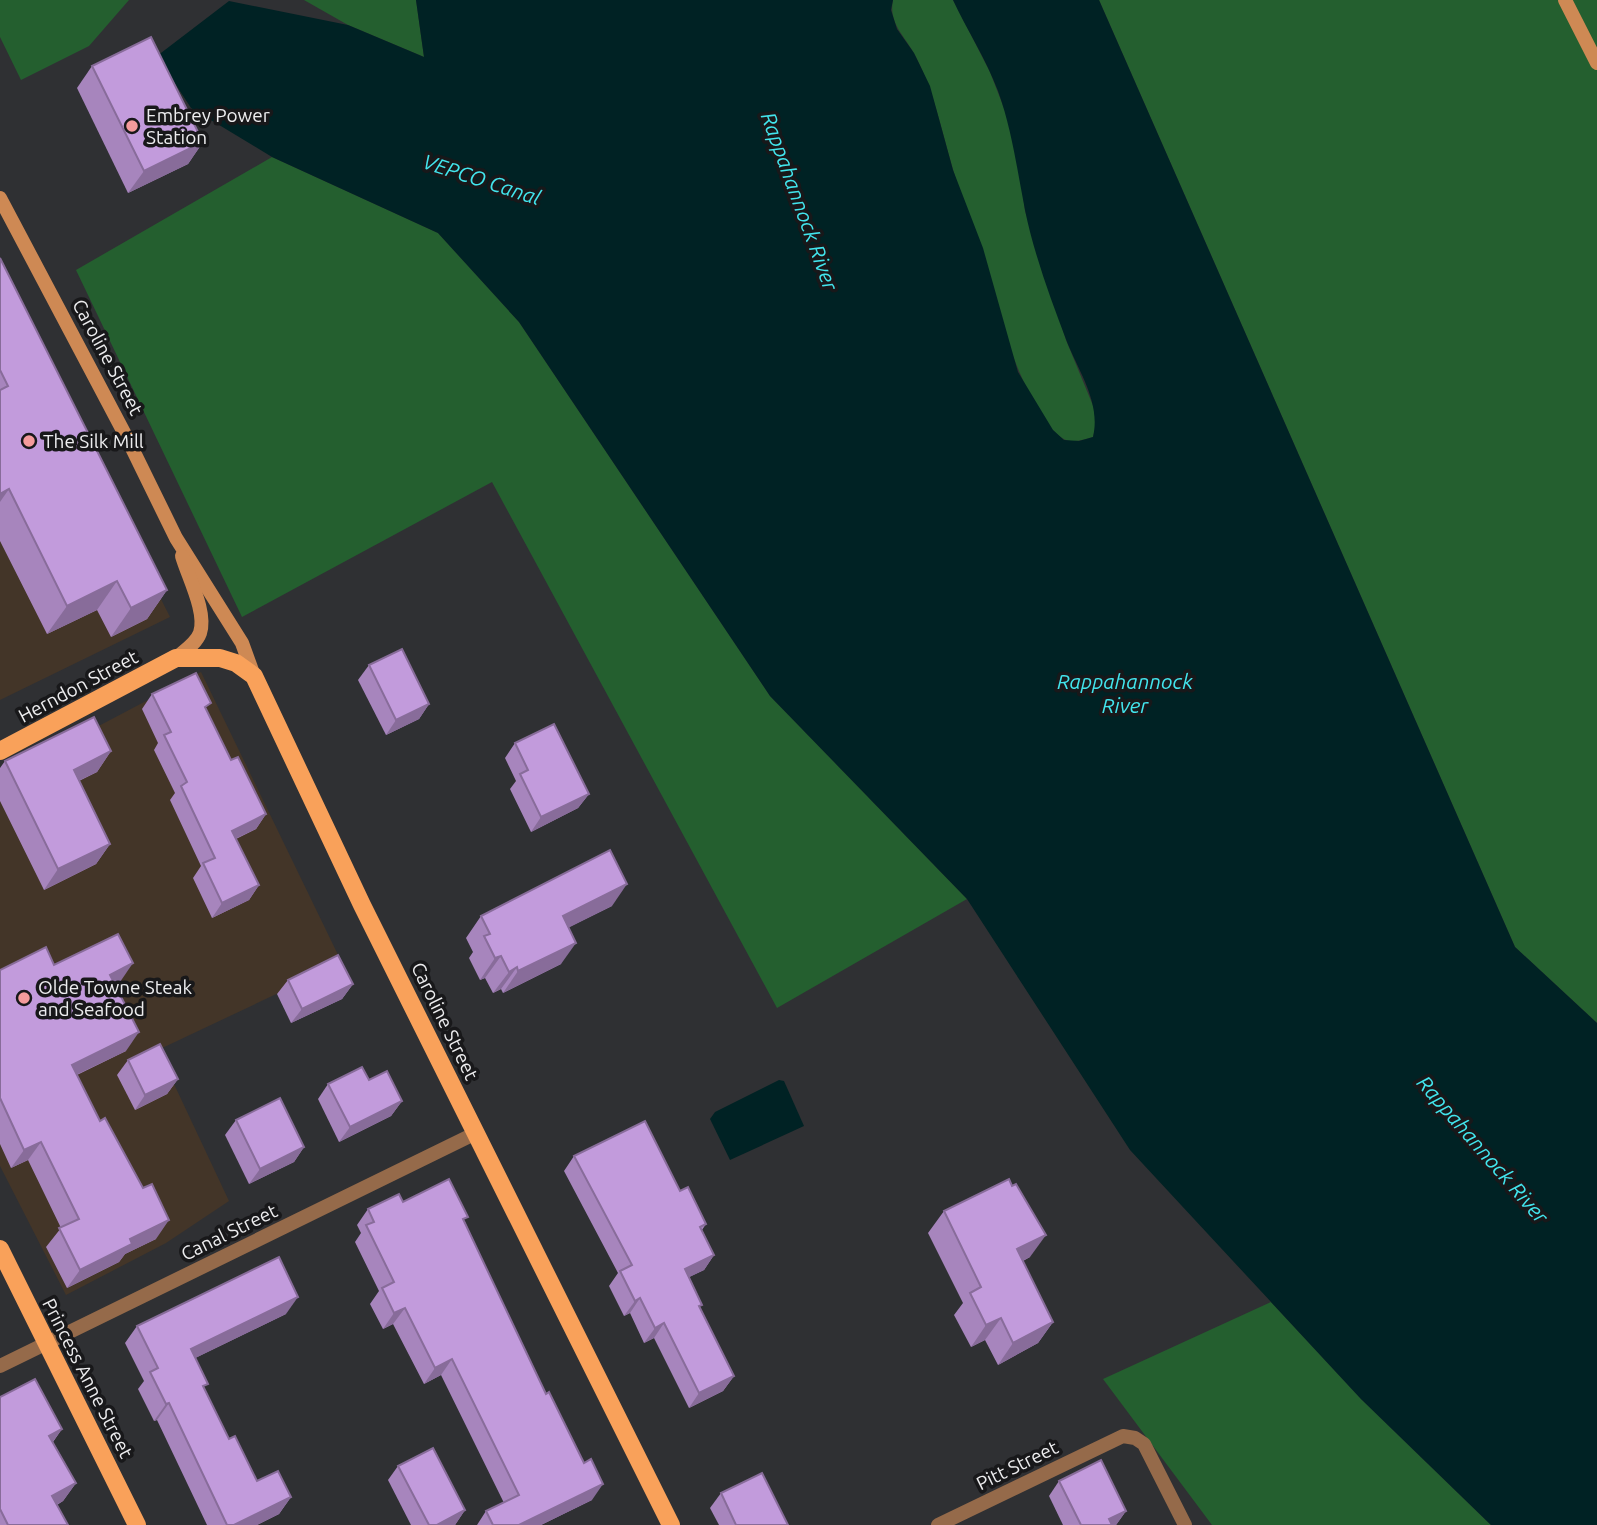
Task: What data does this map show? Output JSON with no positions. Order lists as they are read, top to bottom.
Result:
{
  "streets": {
    "main road": ["Caroline Street", "Herndon Street", "Princess Anne Street"],
    "street": ["Canal Street", "Pitt Street"]
  },
  "crossings": [
    ["Caroline Street", "Herndon Street"],
    ["Caroline Street", "Canal Street"],
    ["Canal Street", "Princess Anne Street"]
  ],
  "water": ["VEPCO Canal", "Rappahannock River"],
  "places": ["Embrey Power Station", "The Silk Mill", "Olde Towne Steak and Seafood"]
}
